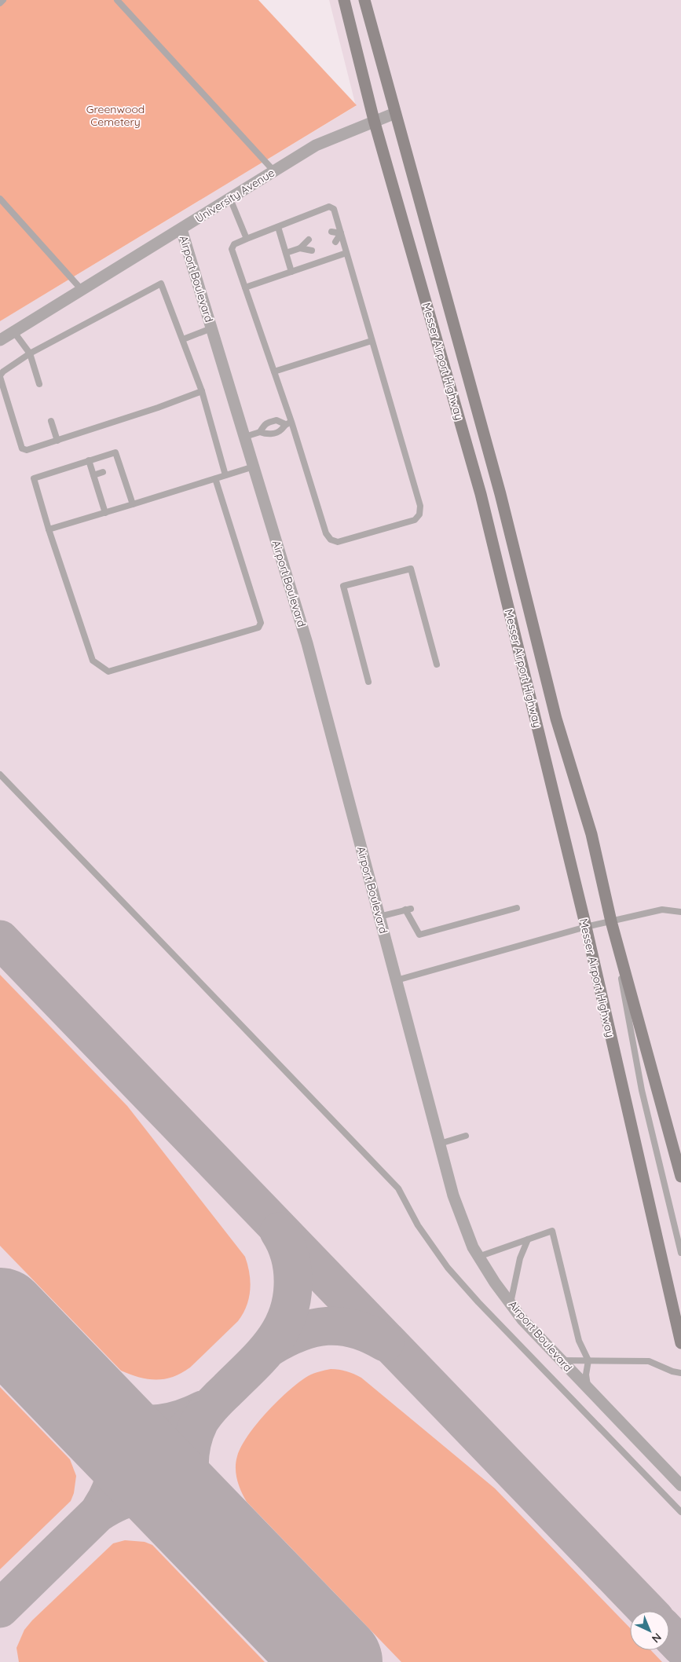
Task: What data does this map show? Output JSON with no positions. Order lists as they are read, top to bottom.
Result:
{
  "streets": {
    "main road": ["Messer Airport Highway"],
    "street": ["University Avenue", "Airport Boulevard"]
  },
  "crossings": [
    ["University Avenue", "Airport Boulevard"],
    ["University Avenue", "Messer Airport Highway"]
  ],
  "parks": ["Greenwood Cemetery"],
  "north": "bottom right"
}
